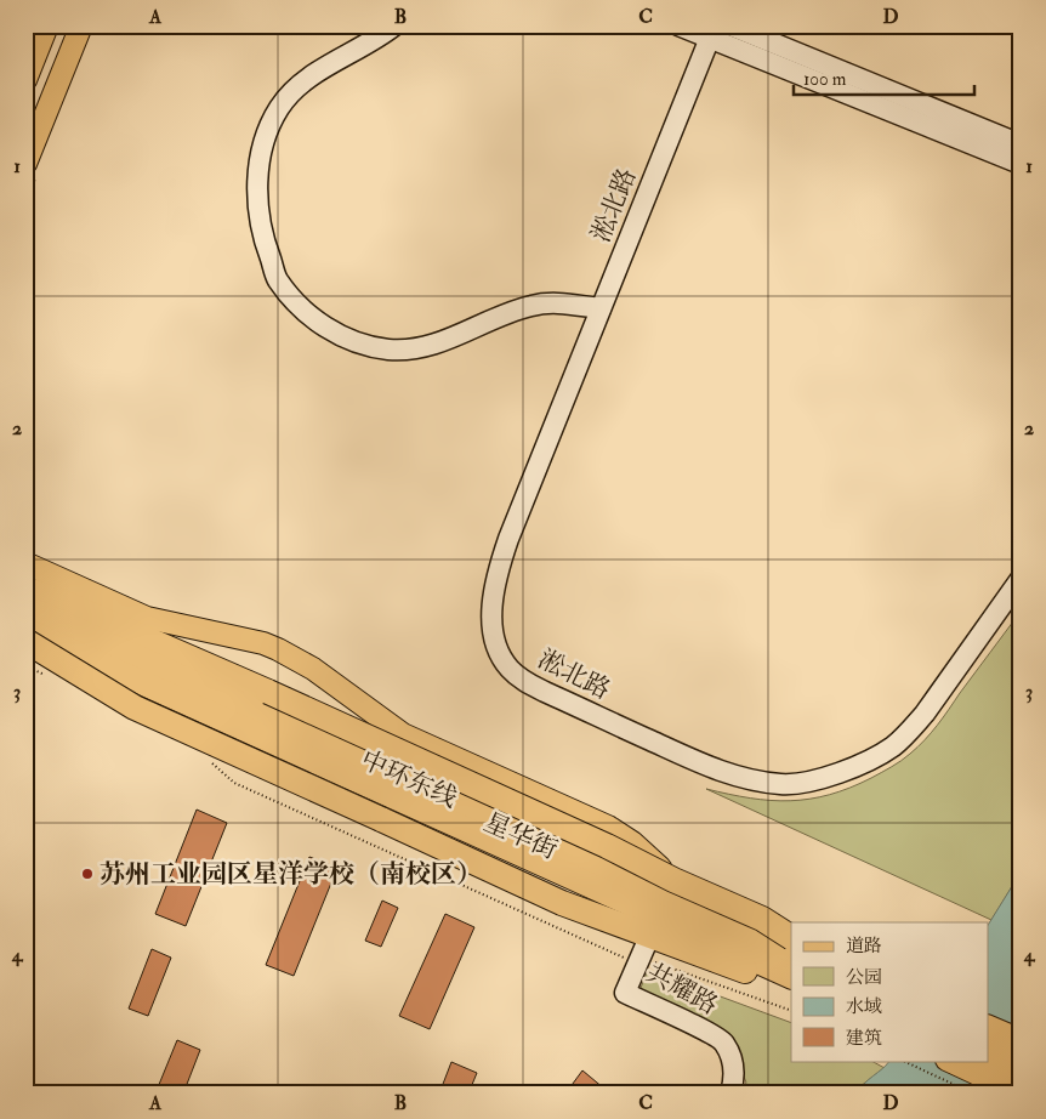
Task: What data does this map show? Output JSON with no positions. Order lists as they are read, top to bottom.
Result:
{
  "streets": {
    "highway": ["中环东线"],
    "main road": ["星华街"],
    "street": ["淞北路", "共耀路"]
  },
  "crossings": [
    ["星华街", "共耀路"]
  ],
  "places": ["苏州工业园区星洋学校（南校区）"],
  "legend": [
    "道路",
    "公园",
    "水域",
    "建筑"
  ],
  "scale_bar": "100 m",
  "grid": {
    "columns": [
      "A",
      "B",
      "C",
      "D"
    ],
    "rows": [
      "1",
      "2",
      "3",
      "4"
    ]
  }
}
